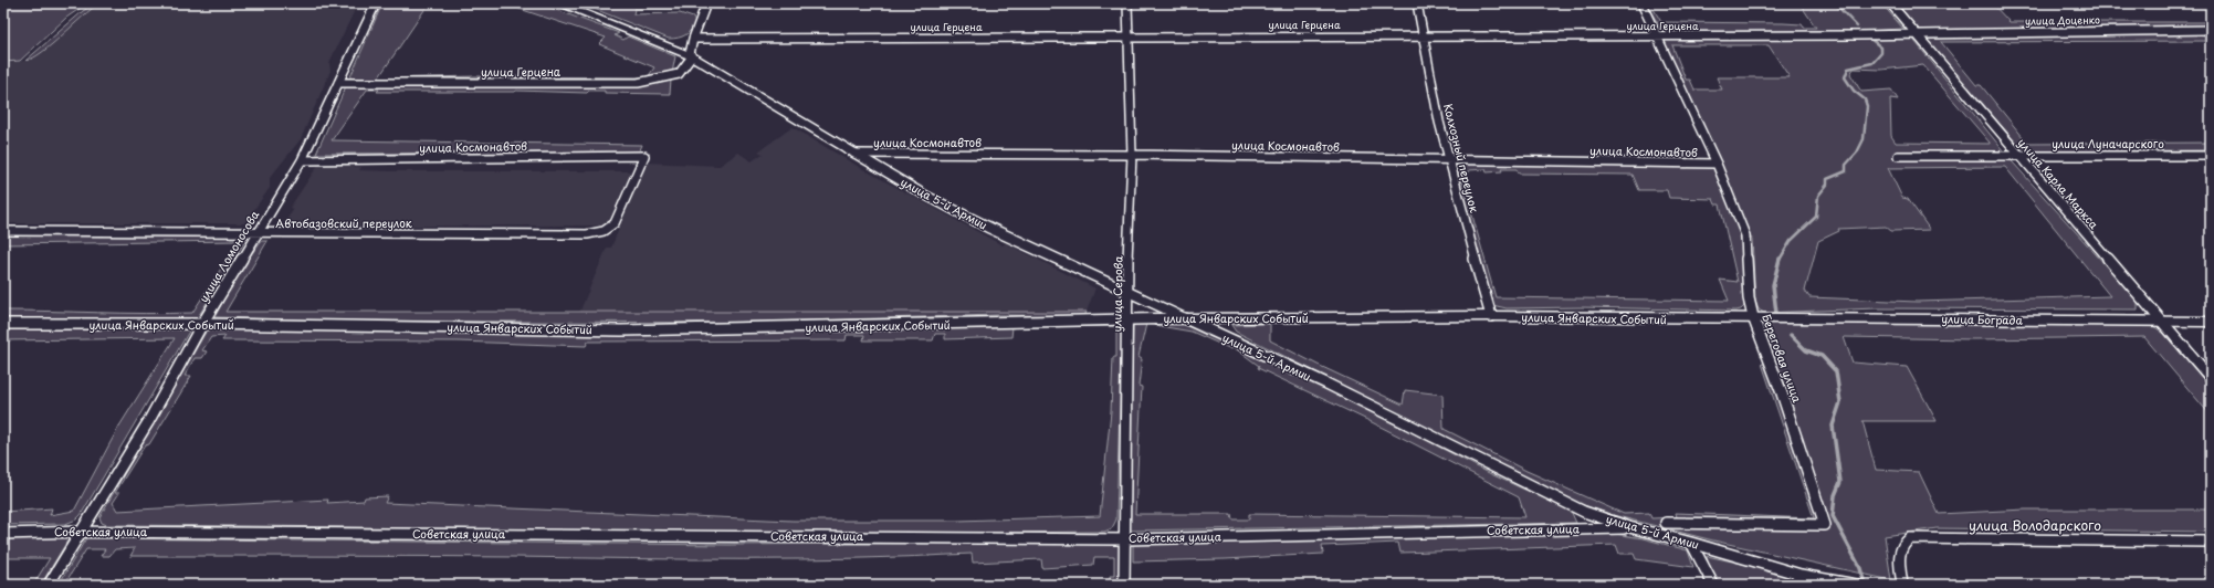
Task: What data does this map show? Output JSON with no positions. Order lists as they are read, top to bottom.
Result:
{
  "streets": {
    "street": [
      "улица Доценко",
      "улица Герцена",
      "улица Космонавтов",
      "улица Луначарского",
      "Колхозный переулок",
      "улица Карла Маркса",
      "улица 5-й Армии",
      "Автобазовский переулок",
      "улица Ломоносова",
      "улица Серова",
      "улица Январских Событий",
      "улица Бограда",
      "Береговая улица",
      "улица Володарского",
      "Советская улица"
    ]
  },
  "crossings": [
    ["улица Доценко", "улица Герцена"],
    ["улица Доценко", "улица Карла Маркса"],
    ["улица Герцена", "Колхозный переулок"],
    ["улица Герцена", "улица Карла Маркса"],
    ["улица Герцена", "улица 5-й Армии"],
    ["улица Герцена", "улица Ломоносова"],
    ["улица Герцена", "улица Серова"],
    ["улица Герцена", "Береговая улица"],
    ["улица Космонавтов", "Колхозный переулок"],
    ["улица Космонавтов", "улица 5-й Армии"],
    ["улица Космонавтов", "Автобазовский переулок"],
    ["улица Космонавтов", "улица Ломоносова"],
    ["улица Космонавтов", "улица Серова"],
    ["улица Космонавтов", "Береговая улица"],
    ["улица Луначарского", "улица Карла Маркса"],
    ["Колхозный переулок", "улица Январских Событий"],
    ["улица Карла Маркса", "улица Бограда"],
    ["улица 5-й Армии", "улица Серова"],
    ["улица 5-й Армии", "улица Январских Событий"],
    ["улица 5-й Армии", "Советская улица"],
    ["Автобазовский переулок", "улица Ломоносова"],
    ["улица Ломоносова", "улица Январских Событий"],
    ["улица Ломоносова", "Советская улица"],
    ["улица Серова", "улица Январских Событий"],
    ["улица Серова", "Советская улица"],
    ["улица Январских Событий", "улица Бограда"],
    ["улица Январских Событий", "Береговая улица"],
    ["улица Бограда", "Береговая улица"]
  ]
}
